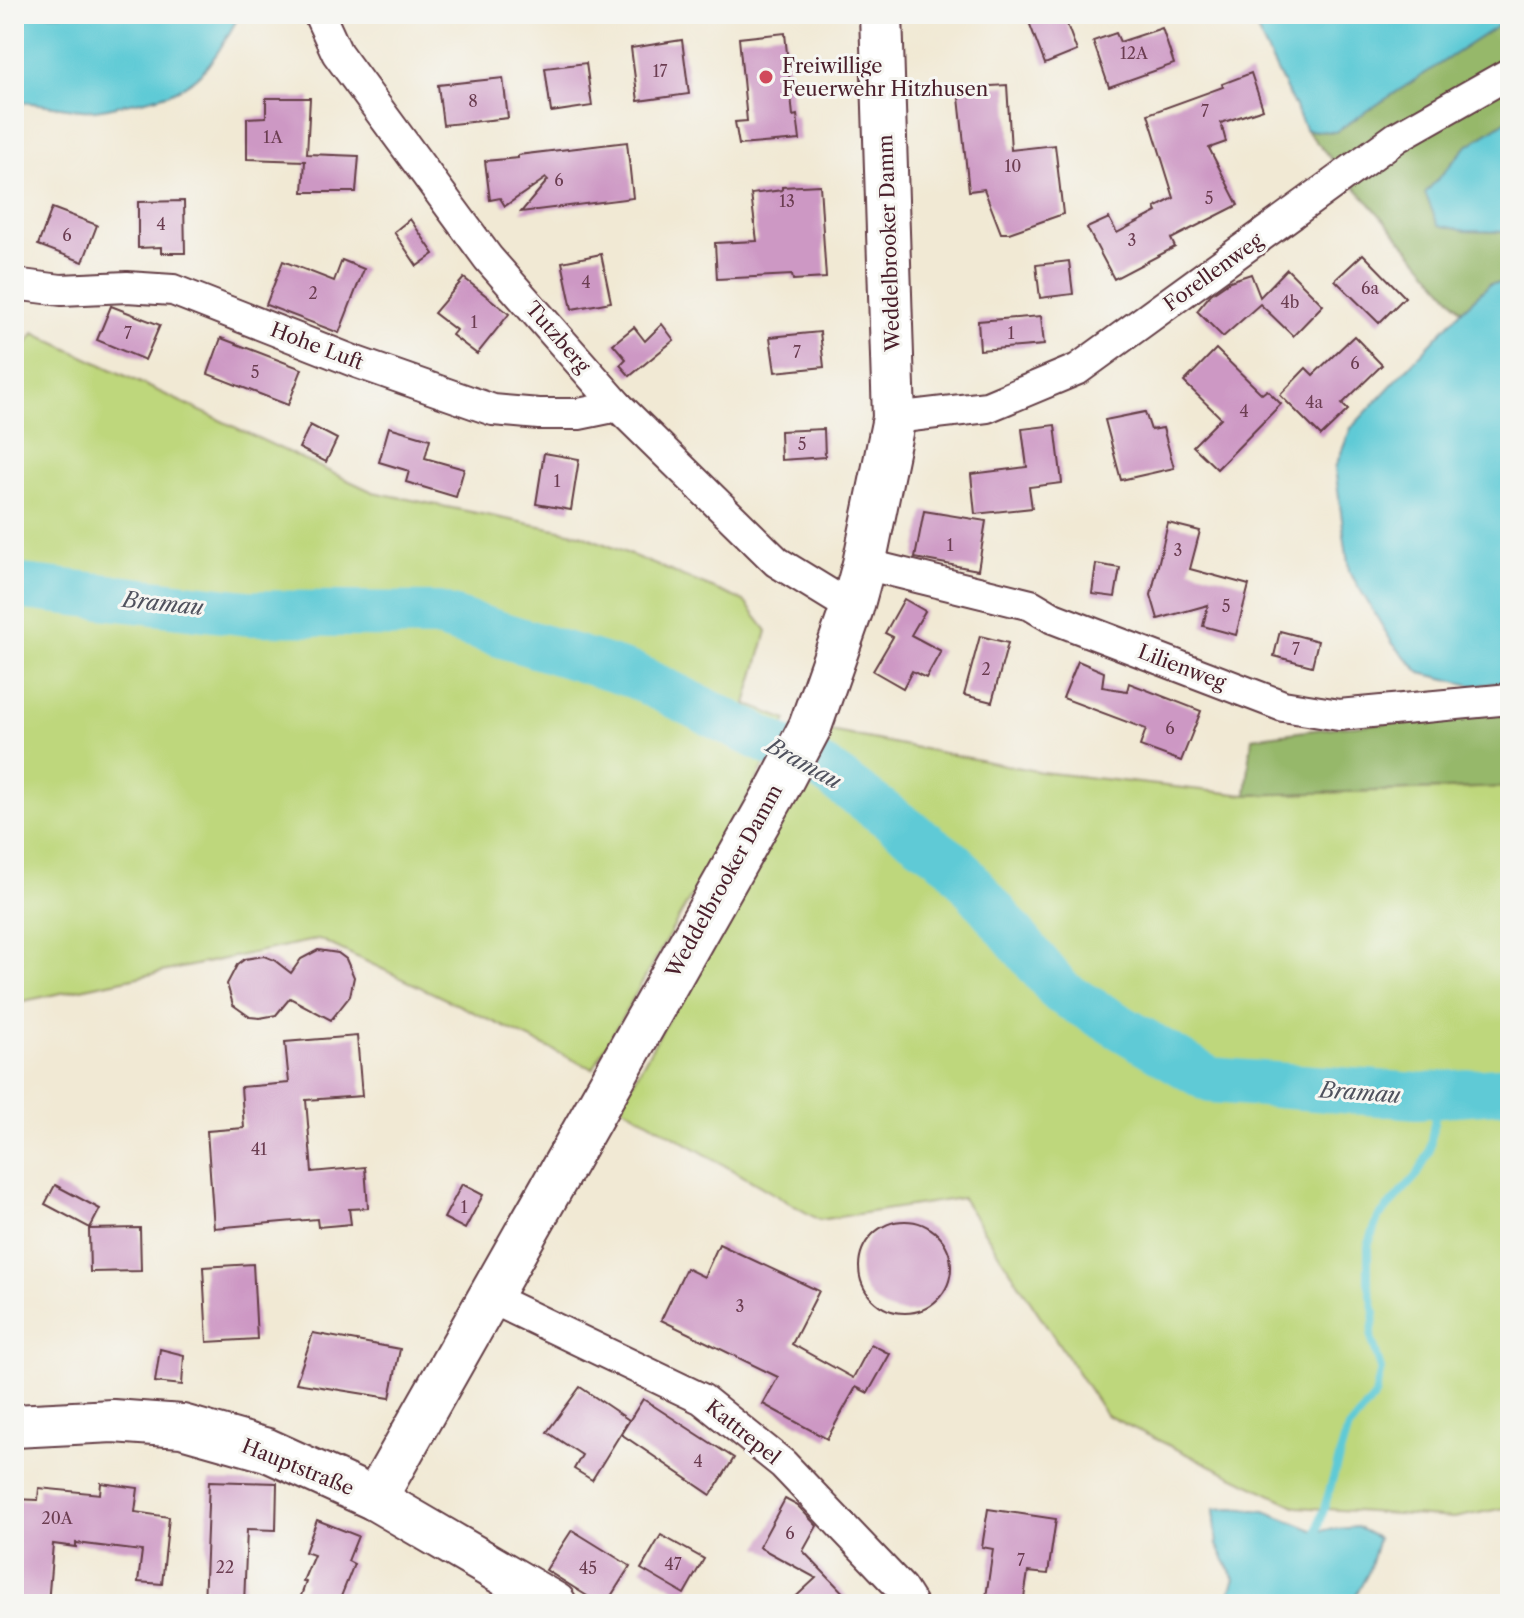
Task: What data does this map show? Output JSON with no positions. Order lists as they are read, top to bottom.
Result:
{
  "streets": {
    "street": [
      "Weddelbrooker Damm",
      "Forellenweg",
      "Tutzberg",
      "Hohe Luft",
      "Lilienweg",
      "Kattrepel",
      "Hauptstraße"
    ]
  },
  "crossings": [
    ["Weddelbrooker Damm", "Forellenweg"],
    ["Weddelbrooker Damm", "Tutzberg"],
    ["Weddelbrooker Damm", "Lilienweg"],
    ["Weddelbrooker Damm", "Kattrepel"],
    ["Weddelbrooker Damm", "Hauptstraße"],
    ["Tutzberg", "Hohe Luft"]
  ],
  "water": ["Bramau"],
  "places": ["Freiwillige Feuerwehr Hitzhusen"],
  "house_numbers": [
    "12A",
    "17",
    "8",
    "7",
    "1A",
    "10",
    "6",
    "5",
    "13",
    "4",
    "6",
    "3",
    "4",
    "6a",
    "2",
    "4b",
    "1",
    "7",
    "1",
    "7",
    "6",
    "5",
    "4a",
    "4",
    "5",
    "1",
    "1",
    "3",
    "5",
    "7",
    "2",
    "6",
    "41",
    "1",
    "3",
    "4",
    "20A",
    "6",
    "7",
    "47",
    "22",
    "45"
  ]
}
